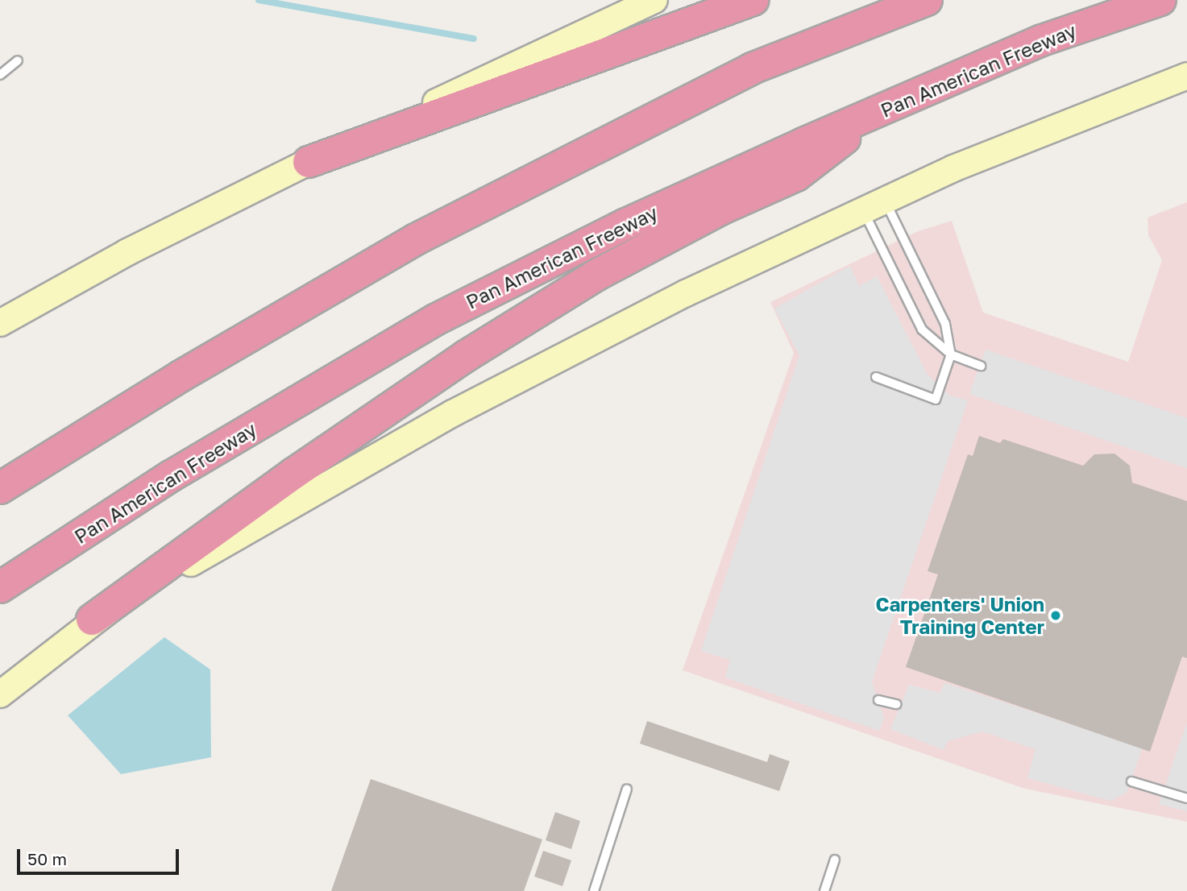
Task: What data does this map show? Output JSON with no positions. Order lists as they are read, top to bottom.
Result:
{
  "streets": {
    "highway": ["Pan American Freeway"]
  },
  "places": ["Carpenters' Union Training Center"],
  "scale_bar": "50 m"
}
